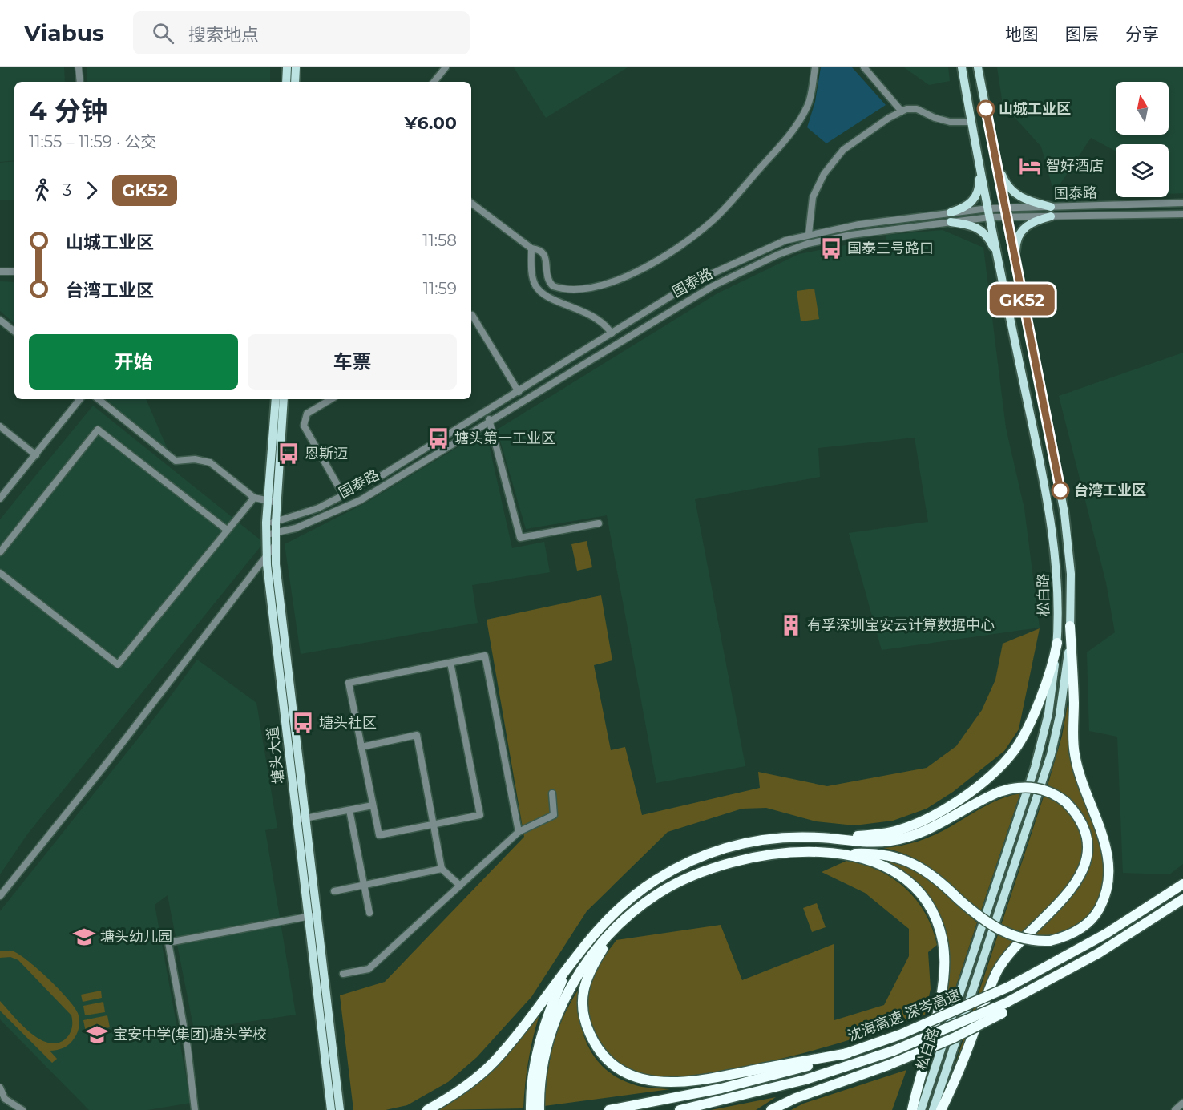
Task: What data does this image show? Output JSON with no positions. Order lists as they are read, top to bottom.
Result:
{
  "streets": {
    "highway": ["沈海高速 深岑高速"],
    "main road": ["松白路", "塘头大道"],
    "street": ["国泰路"]
  },
  "crossings": [
    ["国泰路", "松白路"],
    ["国泰路", "塘头大道"]
  ],
  "places": {
    "other": ["山城工业区", "台湾工业区"],
    "hotel": ["智好酒店"],
    "bus stop": [
      "国泰三号路口",
      "塘头第一工业区",
      "恩斯迈",
      "塘头社区"
    ],
    "building": ["有孚深圳宝安云计算数据中心"],
    "school or university": ["塘头幼儿园", "宝安中学(集团)塘头学校"]
  },
  "lines": ["bus line GK52"],
  "north": "top",
  "page": {
    "header": "Viabus",
    "search": "搜索地点",
    "nav": ["地图", "图层", "分享"],
    "on_map": "GK52",
    "heading": ["4 分钟", "11:55 – 11:59 · 公交", "¥6.00"],
    "legs": ["3", "GK52"],
    "list": [
      {
        "name": "山城工业区",
        "value": "11:58"
      },
      {
        "name": "台湾工业区",
        "value": "11:59"
      }
    ],
    "buttons": ["开始", "车票"]
  }
}
